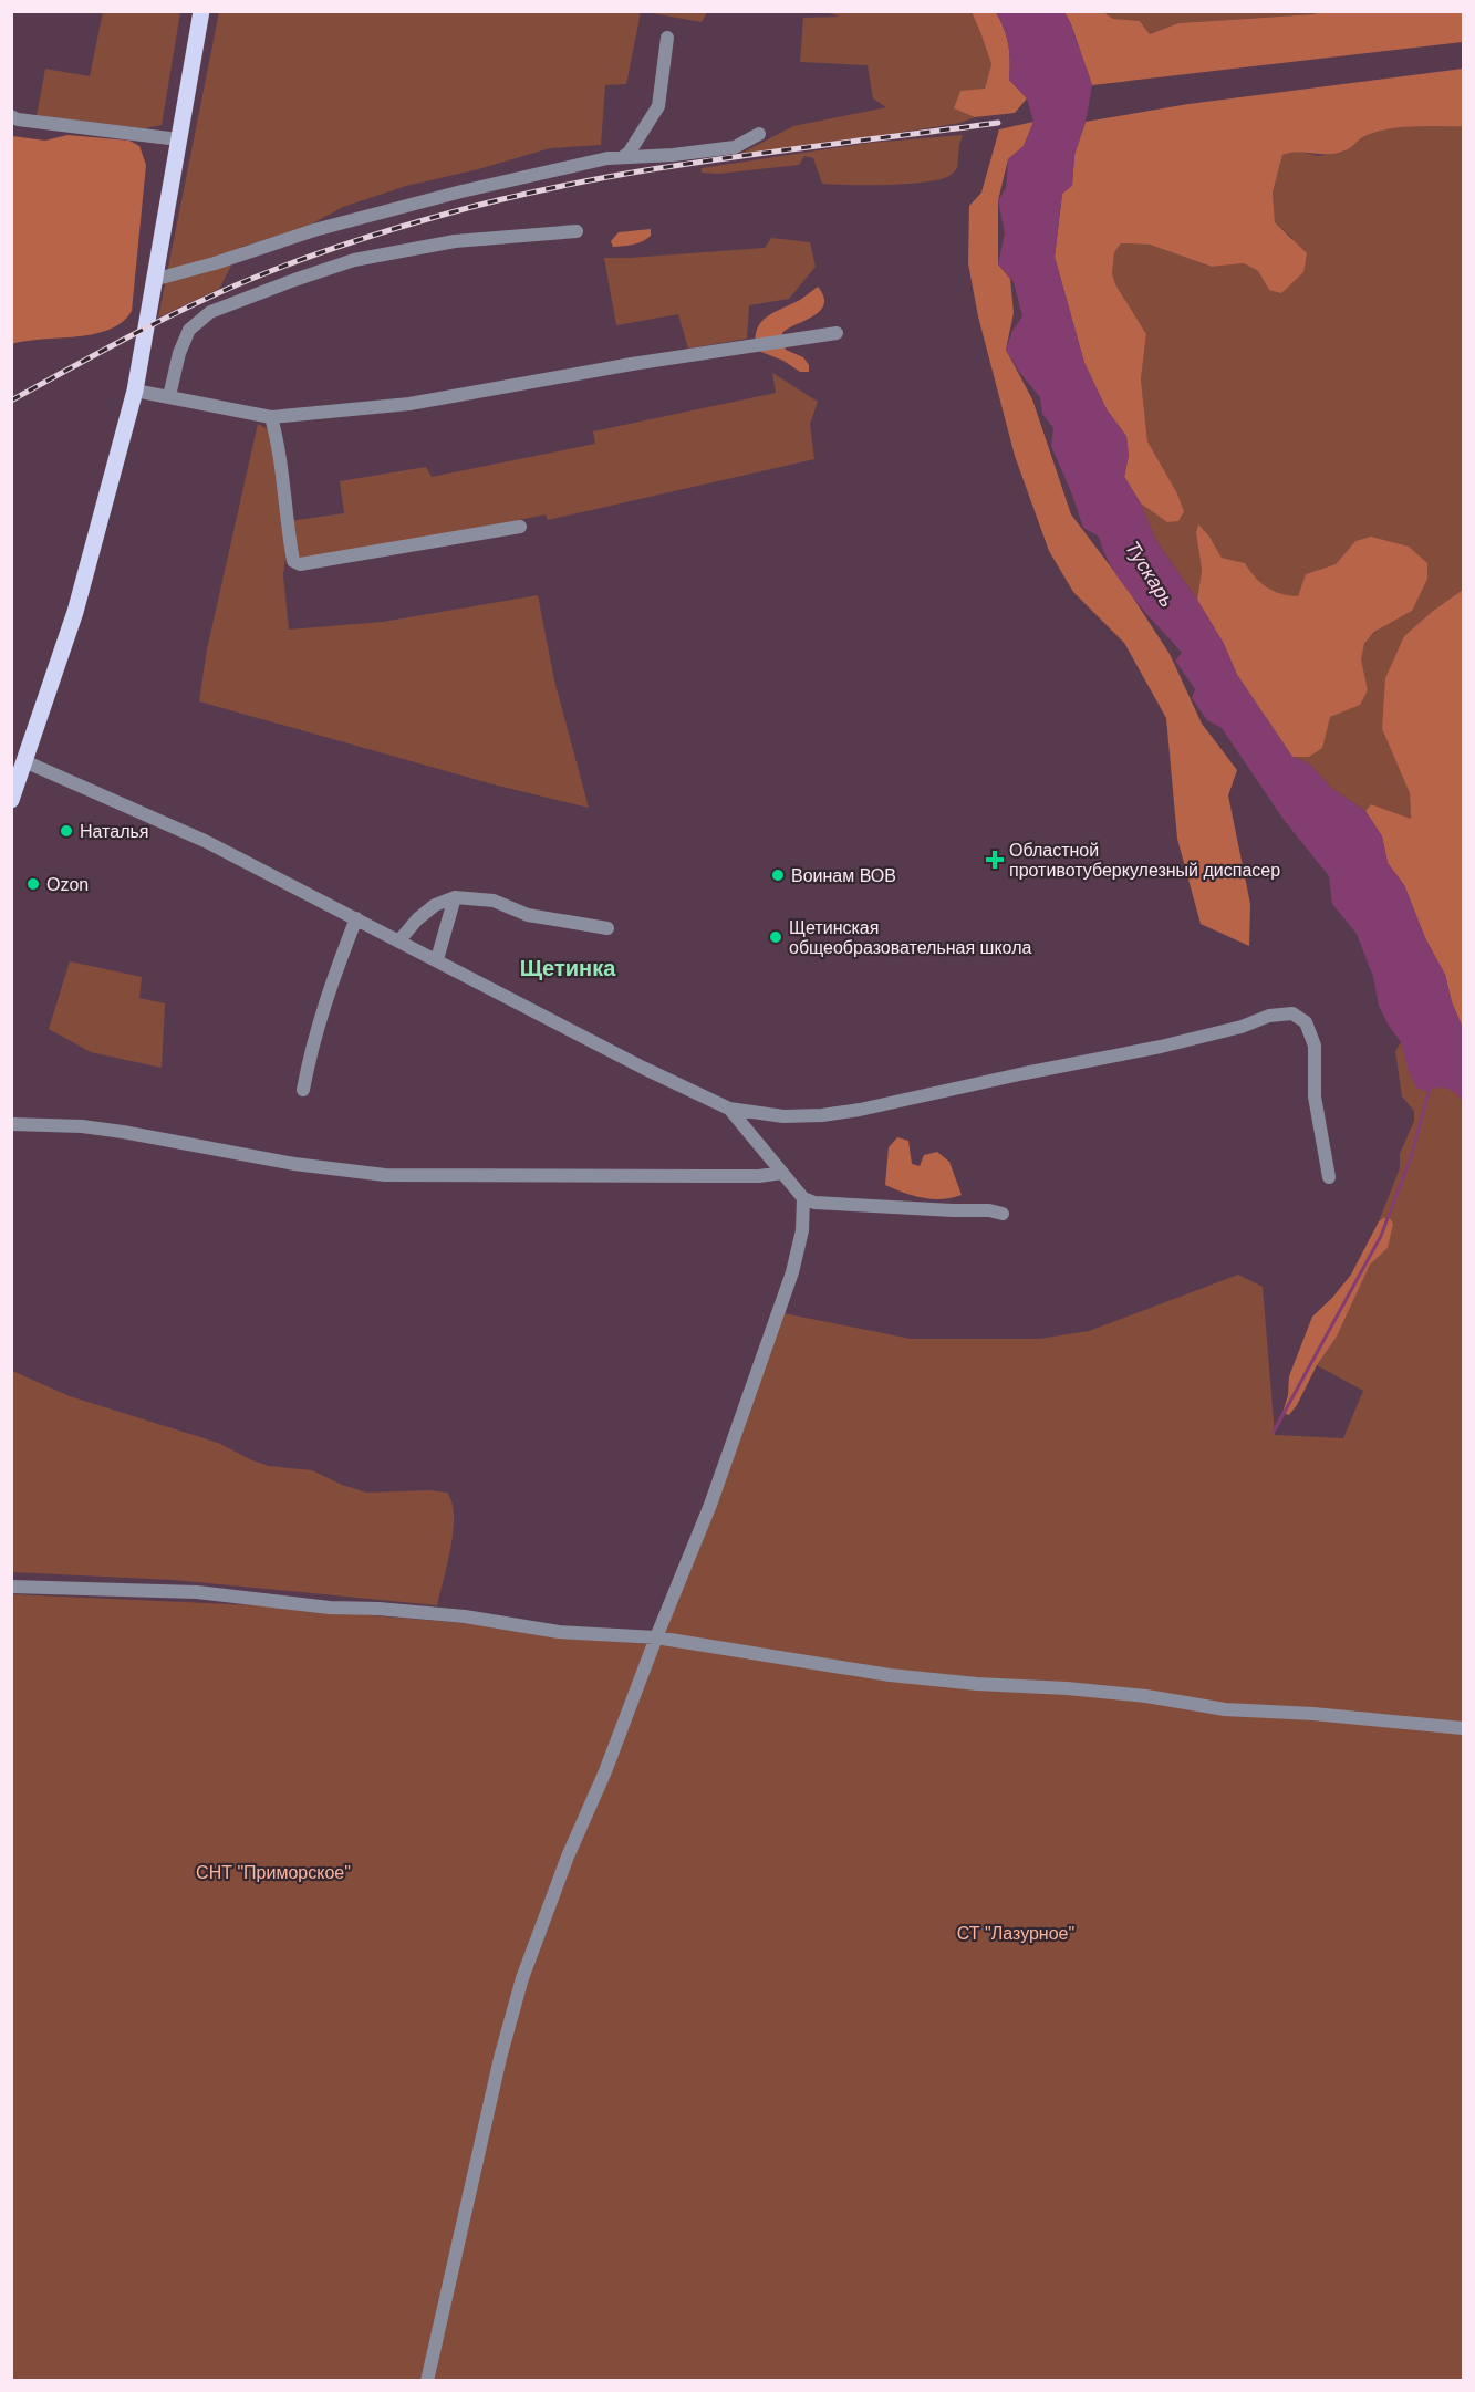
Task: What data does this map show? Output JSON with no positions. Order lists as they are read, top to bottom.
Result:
{
  "districts": ["Щетинка"],
  "water": ["Тускарь"],
  "parks": ["СНТ \"Приморское\"", "СТ \"Лазурное\""],
  "places": {
    "other": [
      "Наталья",
      "Воинам ВОВ",
      "Ozon",
      "Щетинская общеобразовательная школа"
    ],
    "health": ["Областной противотуберкулезный диспасер"]
  }
}
